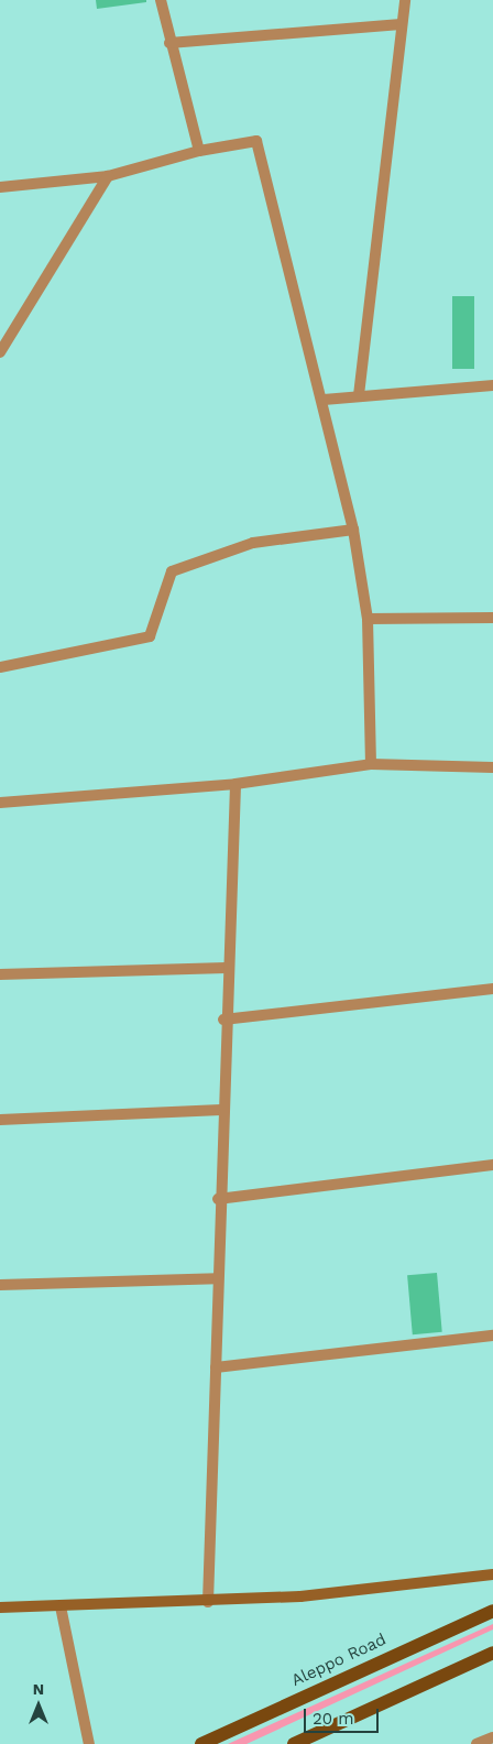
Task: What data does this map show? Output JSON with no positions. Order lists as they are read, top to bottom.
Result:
{
  "streets": {
    "main road": ["Aleppo Road"]
  },
  "scale_bar": "20 m",
  "north": "top"
}
